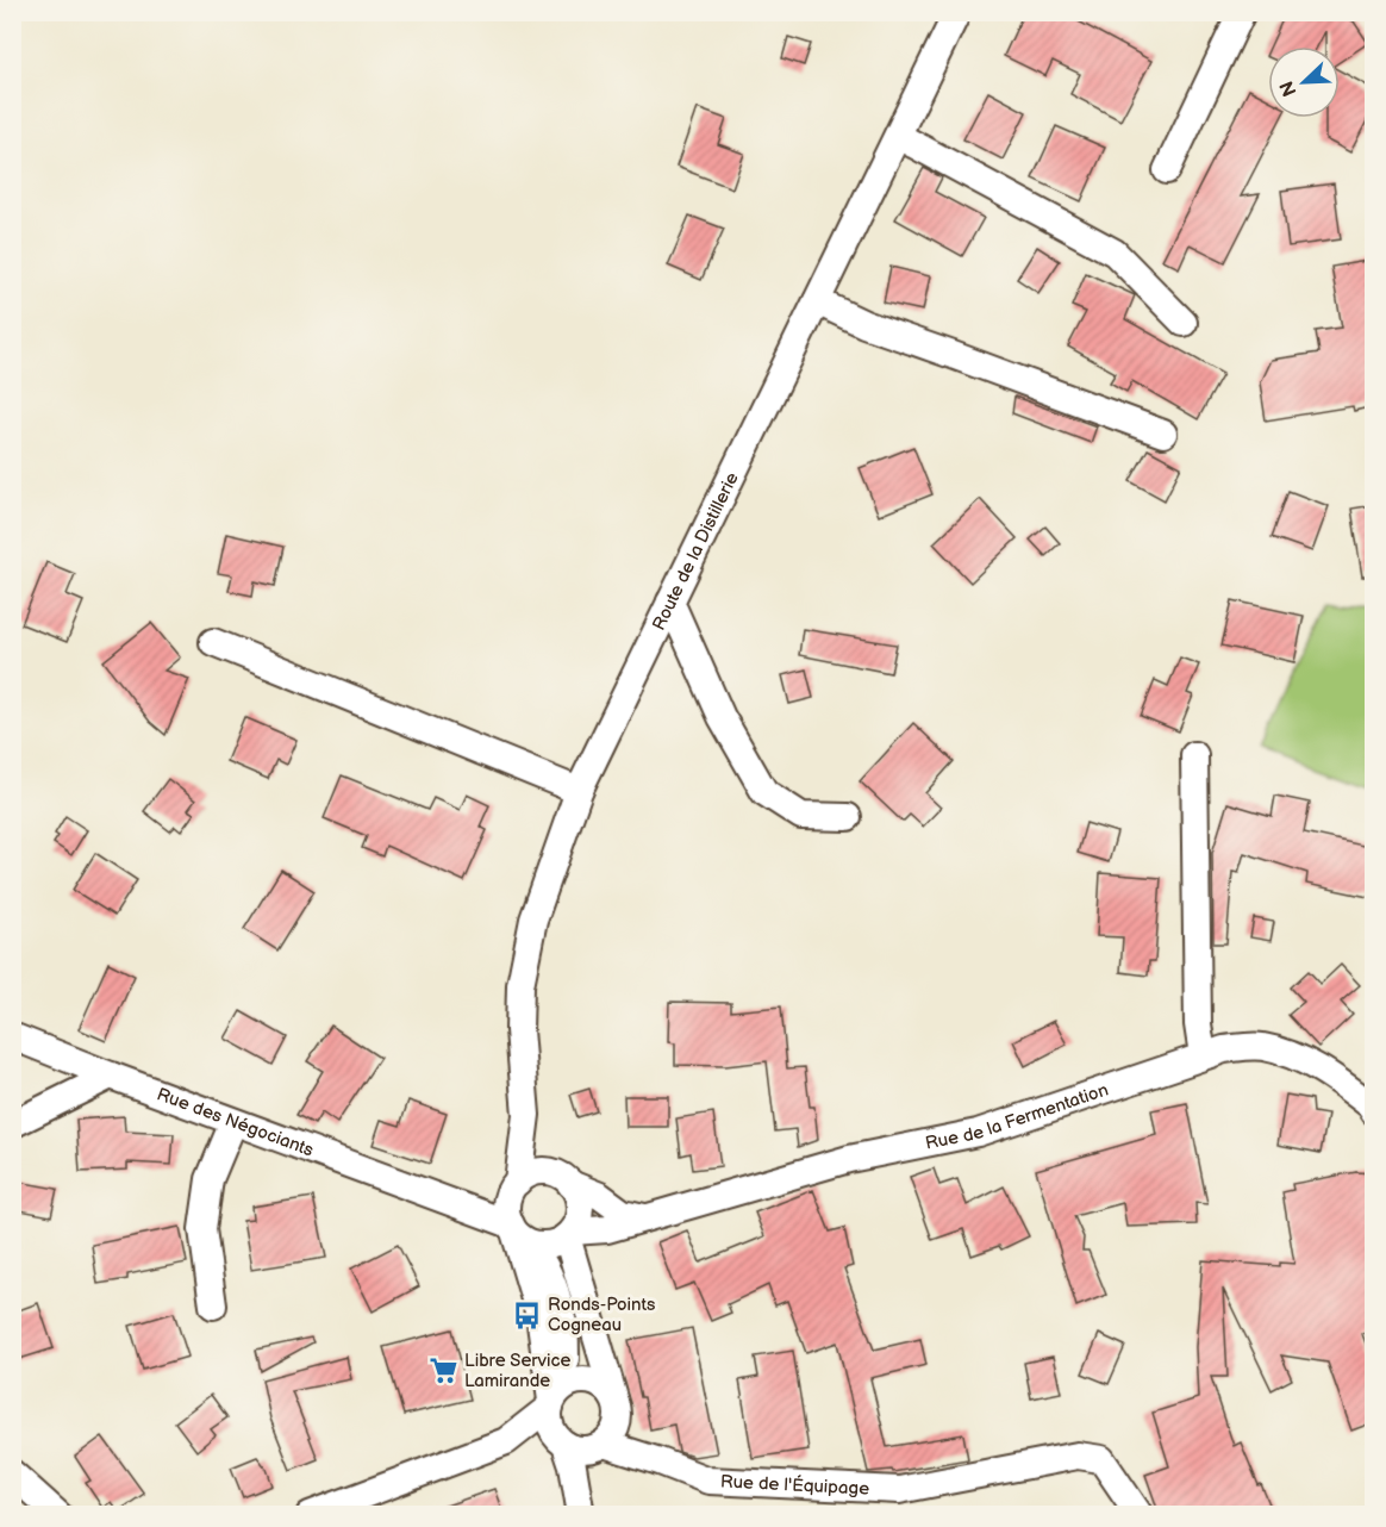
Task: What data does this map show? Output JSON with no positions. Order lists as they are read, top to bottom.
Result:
{
  "streets": {
    "street": [
      "Route de la Distillerie",
      "Rue de la Fermentation",
      "Rue des Négociants",
      "Rue de l'Équipage"
    ]
  },
  "crossings": [
    ["Route de la Distillerie", "Rue de la Fermentation"],
    ["Route de la Distillerie", "Rue des Négociants"],
    ["Rue de la Fermentation", "Rue des Négociants"]
  ],
  "places": {
    "bus stop": ["Ronds-Points Cogneau"],
    "supermarket": ["Libre Service Lamirande"]
  },
  "north": "bottom left"
}
